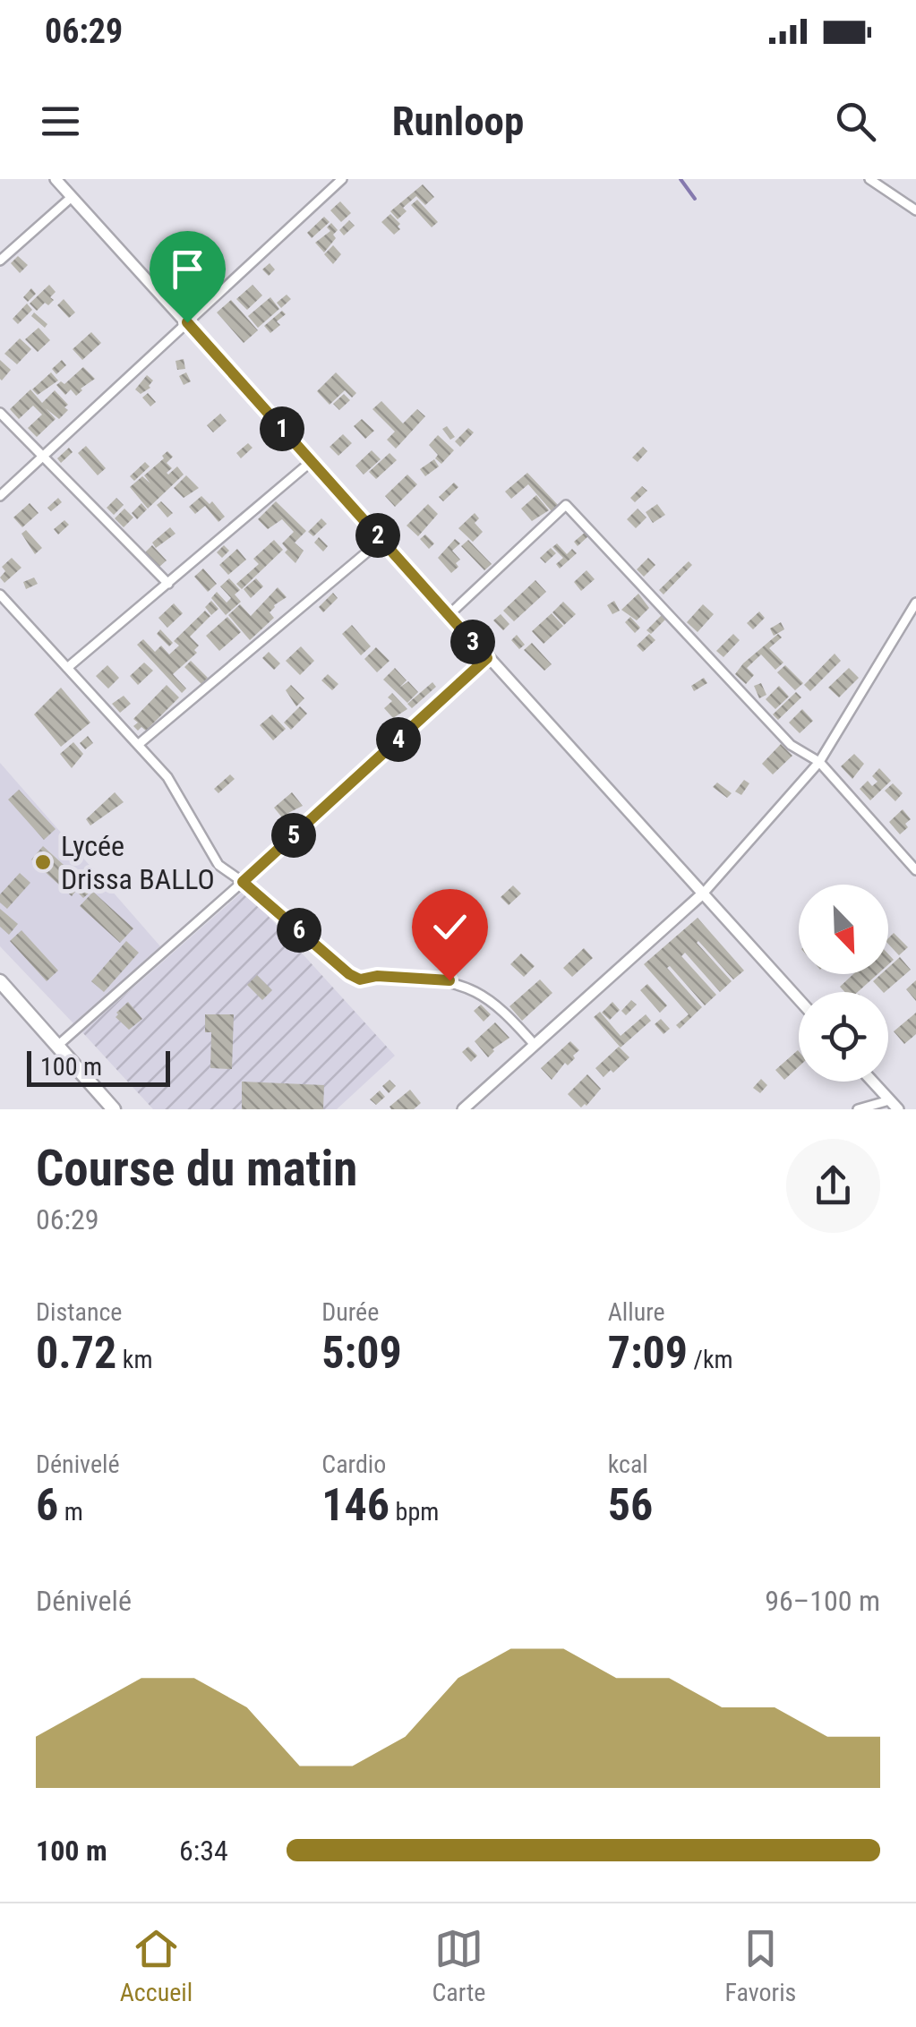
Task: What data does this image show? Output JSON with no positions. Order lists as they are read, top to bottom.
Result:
{
  "places": ["Lycée Drissa BALLO"],
  "scale_bar": "100 m",
  "north": "bottom right",
  "page": {
    "status": "06:29",
    "header": "Runloop",
    "pins": [
      "1",
      "2",
      "3",
      "4",
      "5",
      "6"
    ],
    "scale": "100 m",
    "heading": ["Course du matin", "06:29"],
    "stats": [
      ["Distance", "0.72 km"],
      ["Durée", "5:09"],
      ["Allure", "7:09 /km"],
      ["Dénivelé", "6 m"],
      ["Cardio", "146 bpm"],
      ["kcal", "56"]
    ],
    "chart": ["Dénivelé", "96–100 m"],
    "list": [
      {
        "name": "100 m",
        "note": "6:34"
      }
    ],
    "tabs": ["Accueil", "Carte", "Favoris"]
  }
}
